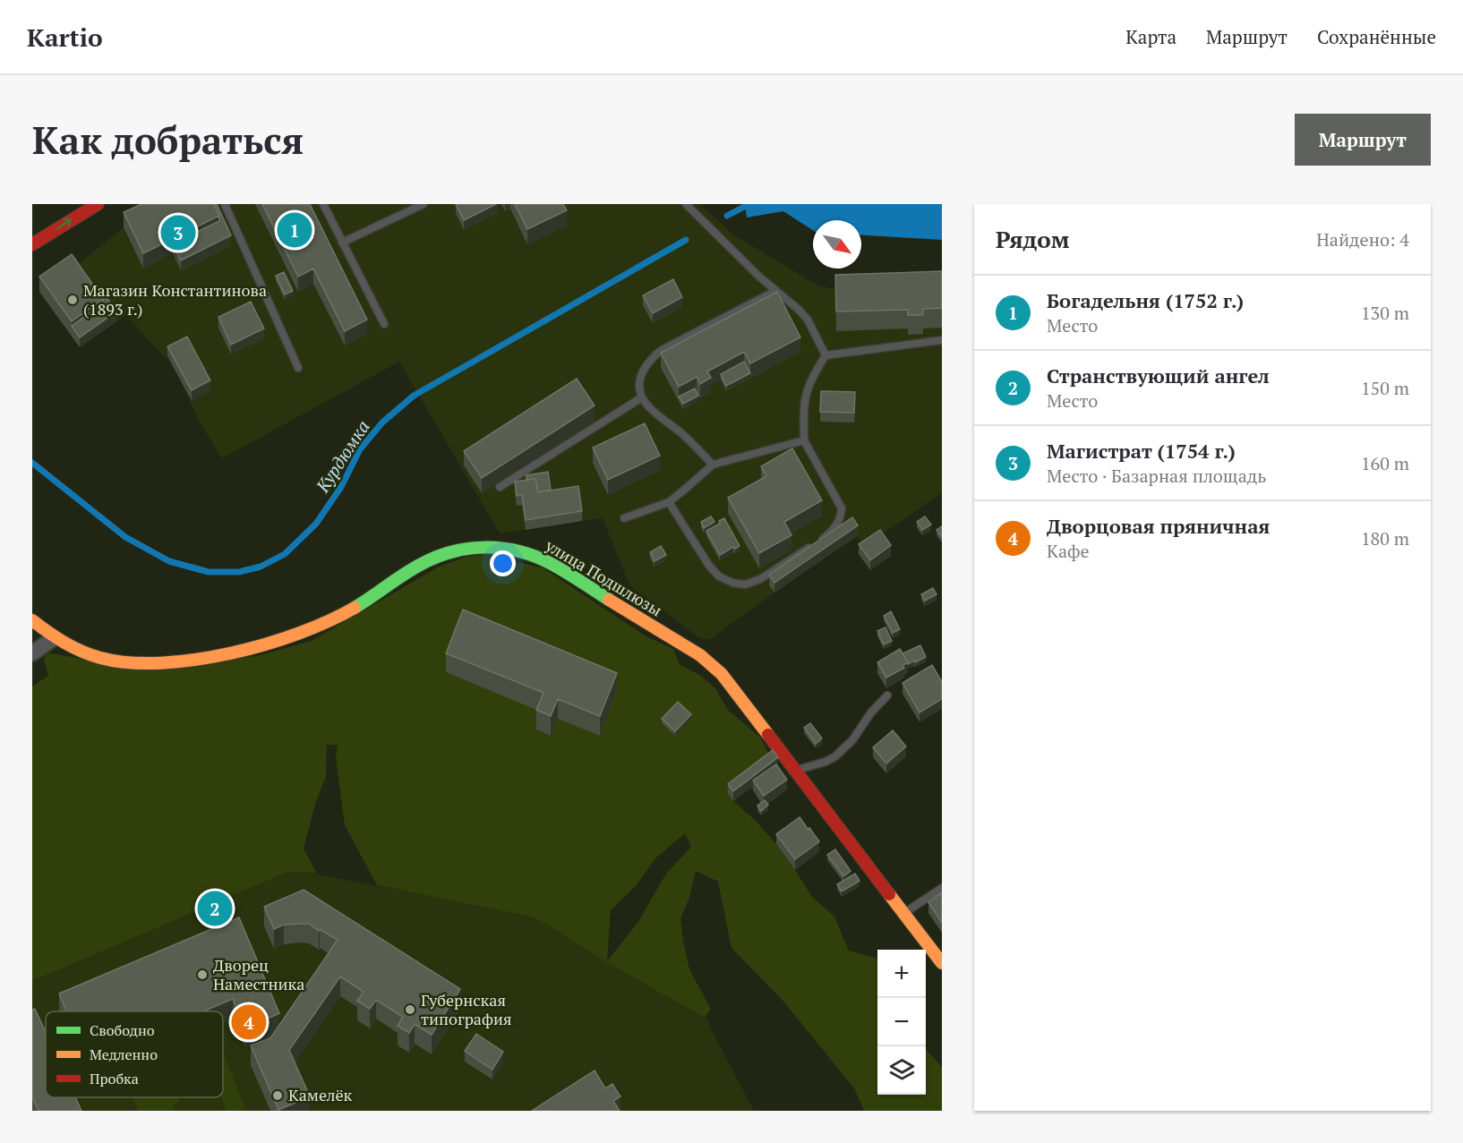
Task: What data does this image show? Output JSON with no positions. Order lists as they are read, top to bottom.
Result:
{
  "streets": {
    "street": ["улица Подшлюзы"]
  },
  "water": ["Курдюмка"],
  "places": [
    "Магазин Константинова (1893 г.)",
    "Дворец Наместника",
    "Губернская типография",
    "Камелёк"
  ],
  "legend": ["Свободно", "Медленно", "Пробка"],
  "north": "bottom right",
  "page": {
    "header": "Kartio",
    "nav": ["Карта", "Маршрут", "Сохранённые"],
    "buttons": "Маршрут",
    "title": "Как добраться",
    "heading": ["Рядом", "Найдено: 4"],
    "pins": [
      "1",
      "3",
      "2",
      "4"
    ],
    "list": [
      {
        "mark": "1",
        "name": "Богадельня (1752 г.)",
        "note": "Место",
        "value": "130 m"
      },
      {
        "mark": "2",
        "name": "Странствующий ангел",
        "note": "Место",
        "value": "150 m"
      },
      {
        "mark": "3",
        "name": "Магистрат (1754 г.)",
        "note": "Место · Базарная площадь",
        "value": "160 m"
      },
      {
        "mark": "4",
        "name": "Дворцовая пряничная",
        "note": "Кафе",
        "value": "180 m"
      }
    ],
    "map_buttons": ["+", "−"]
  }
}
